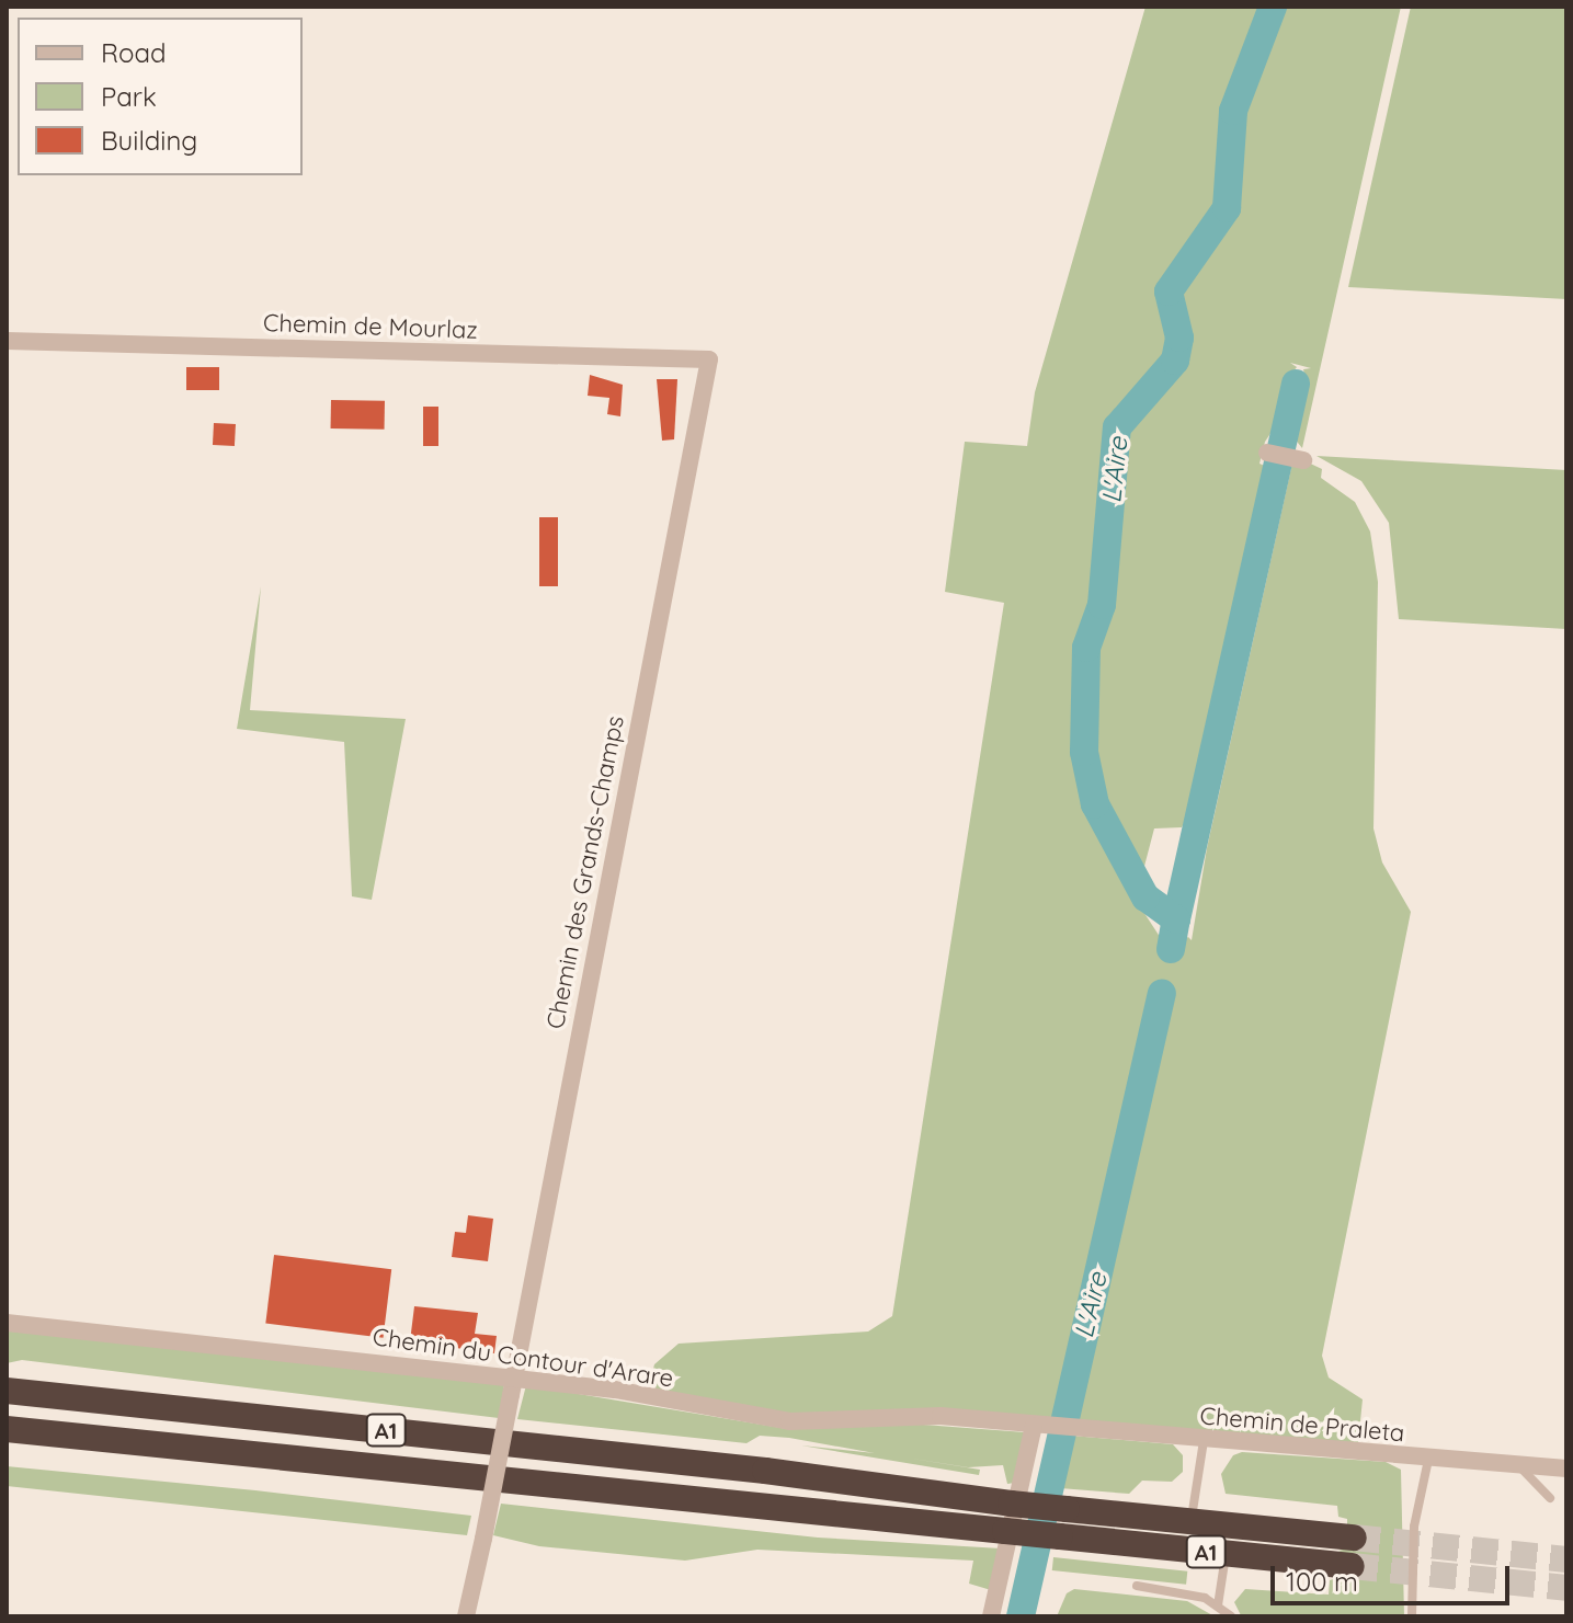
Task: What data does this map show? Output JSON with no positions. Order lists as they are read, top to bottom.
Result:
{
  "streets": {
    "highway": ["A1"],
    "street": [
      "Chemin de Mourlaz",
      "Chemin des Grands-Champs",
      "Chemin du Contour d'Arare",
      "Chemin de Praleta"
    ]
  },
  "crossings": [
    ["Chemin de Mourlaz", "Chemin des Grands-Champs"],
    ["Chemin des Grands-Champs", "Chemin du Contour d'Arare"],
    ["Chemin du Contour d'Arare", "Chemin de Praleta"]
  ],
  "water": ["L'Aire"],
  "legend": ["Road", "Park", "Building"],
  "scale_bar": "100 m"
}
